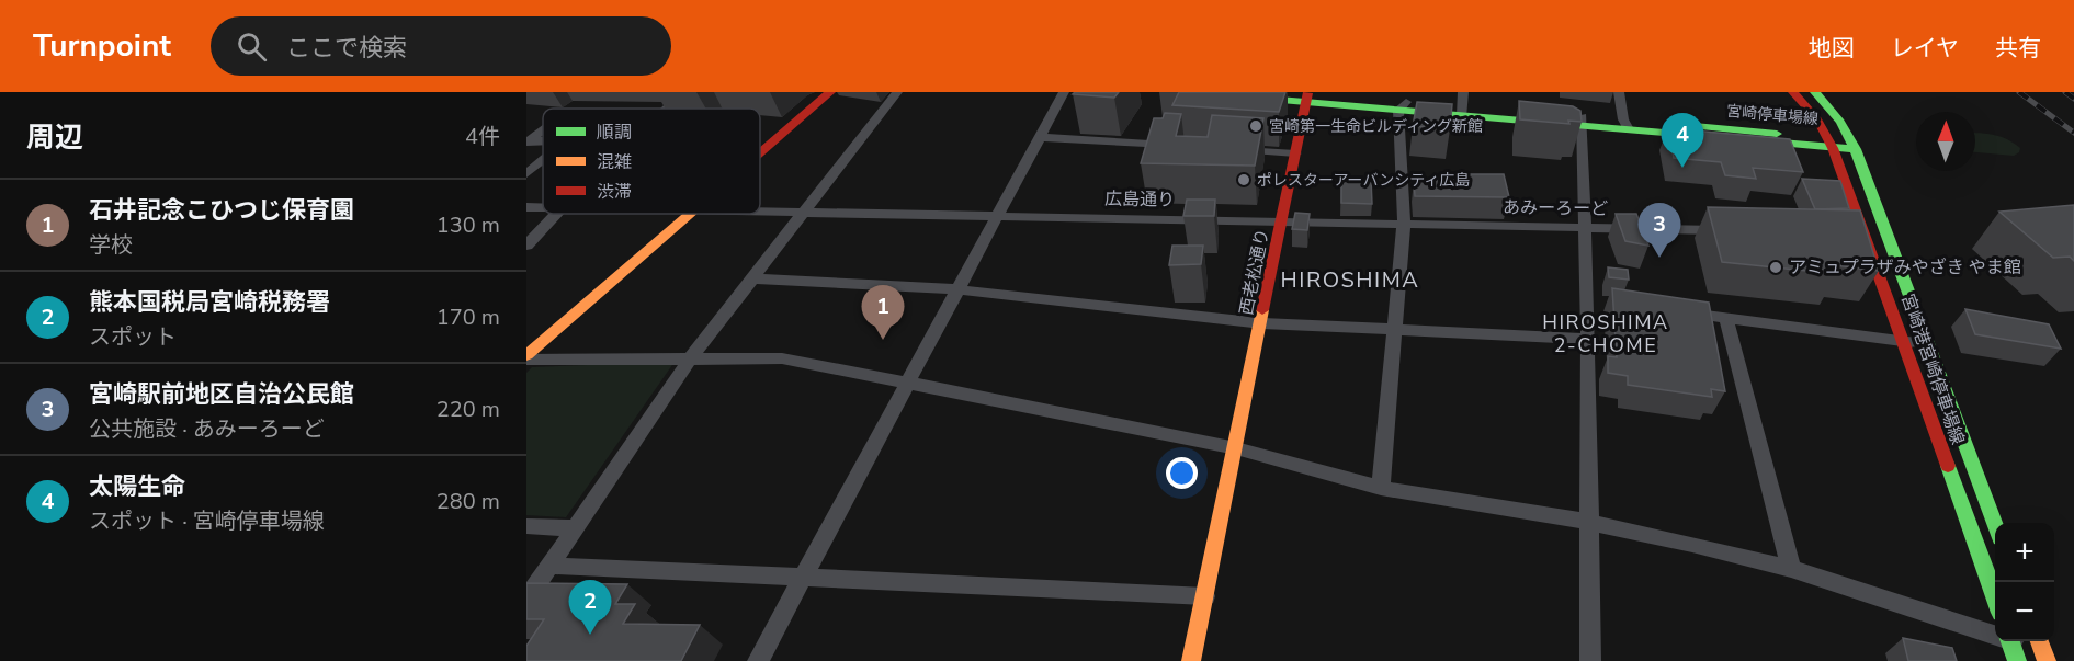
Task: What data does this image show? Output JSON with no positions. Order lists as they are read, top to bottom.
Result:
{
  "streets": {
    "main road": ["宮崎停車場線", "西老松通り", "宮崎港宮崎停車場線"],
    "street": ["広島通り", "あみーろーど"]
  },
  "crossings": [
    ["宮崎停車場線", "西老松通り"],
    ["宮崎停車場線", "宮崎港宮崎停車場線"],
    ["広島通り", "あみーろーど"],
    ["広島通り", "西老松通り"],
    ["あみーろーど", "西老松通り"]
  ],
  "districts": ["HIROSHIMA", "HIROSHIMA 2-CHOME"],
  "places": ["宮崎第一生命ビルディング新館", "ポレスターアーバンシティ広島", "アミュプラザみやざき やま館"],
  "legend": ["順調", "混雑", "渋滞"],
  "north": "top",
  "page": {
    "header": "Turnpoint",
    "search": "ここで検索",
    "nav": ["地図", "レイヤ", "共有"],
    "heading": ["周辺", "4件"],
    "pins": [
      "4",
      "3",
      "1",
      "2"
    ],
    "list": [
      {
        "mark": "1",
        "name": "石井記念こひつじ保育園",
        "note": "学校",
        "value": "130 m"
      },
      {
        "mark": "2",
        "name": "熊本国税局宮崎税務署",
        "note": "スポット",
        "value": "170 m"
      },
      {
        "mark": "3",
        "name": "宮崎駅前地区自治公民館",
        "note": "公共施設 · あみーろーど",
        "value": "220 m"
      },
      {
        "mark": "4",
        "name": "太陽生命",
        "note": "スポット · 宮崎停車場線",
        "value": "280 m"
      }
    ],
    "map_buttons": ["+", "−"]
  }
}
